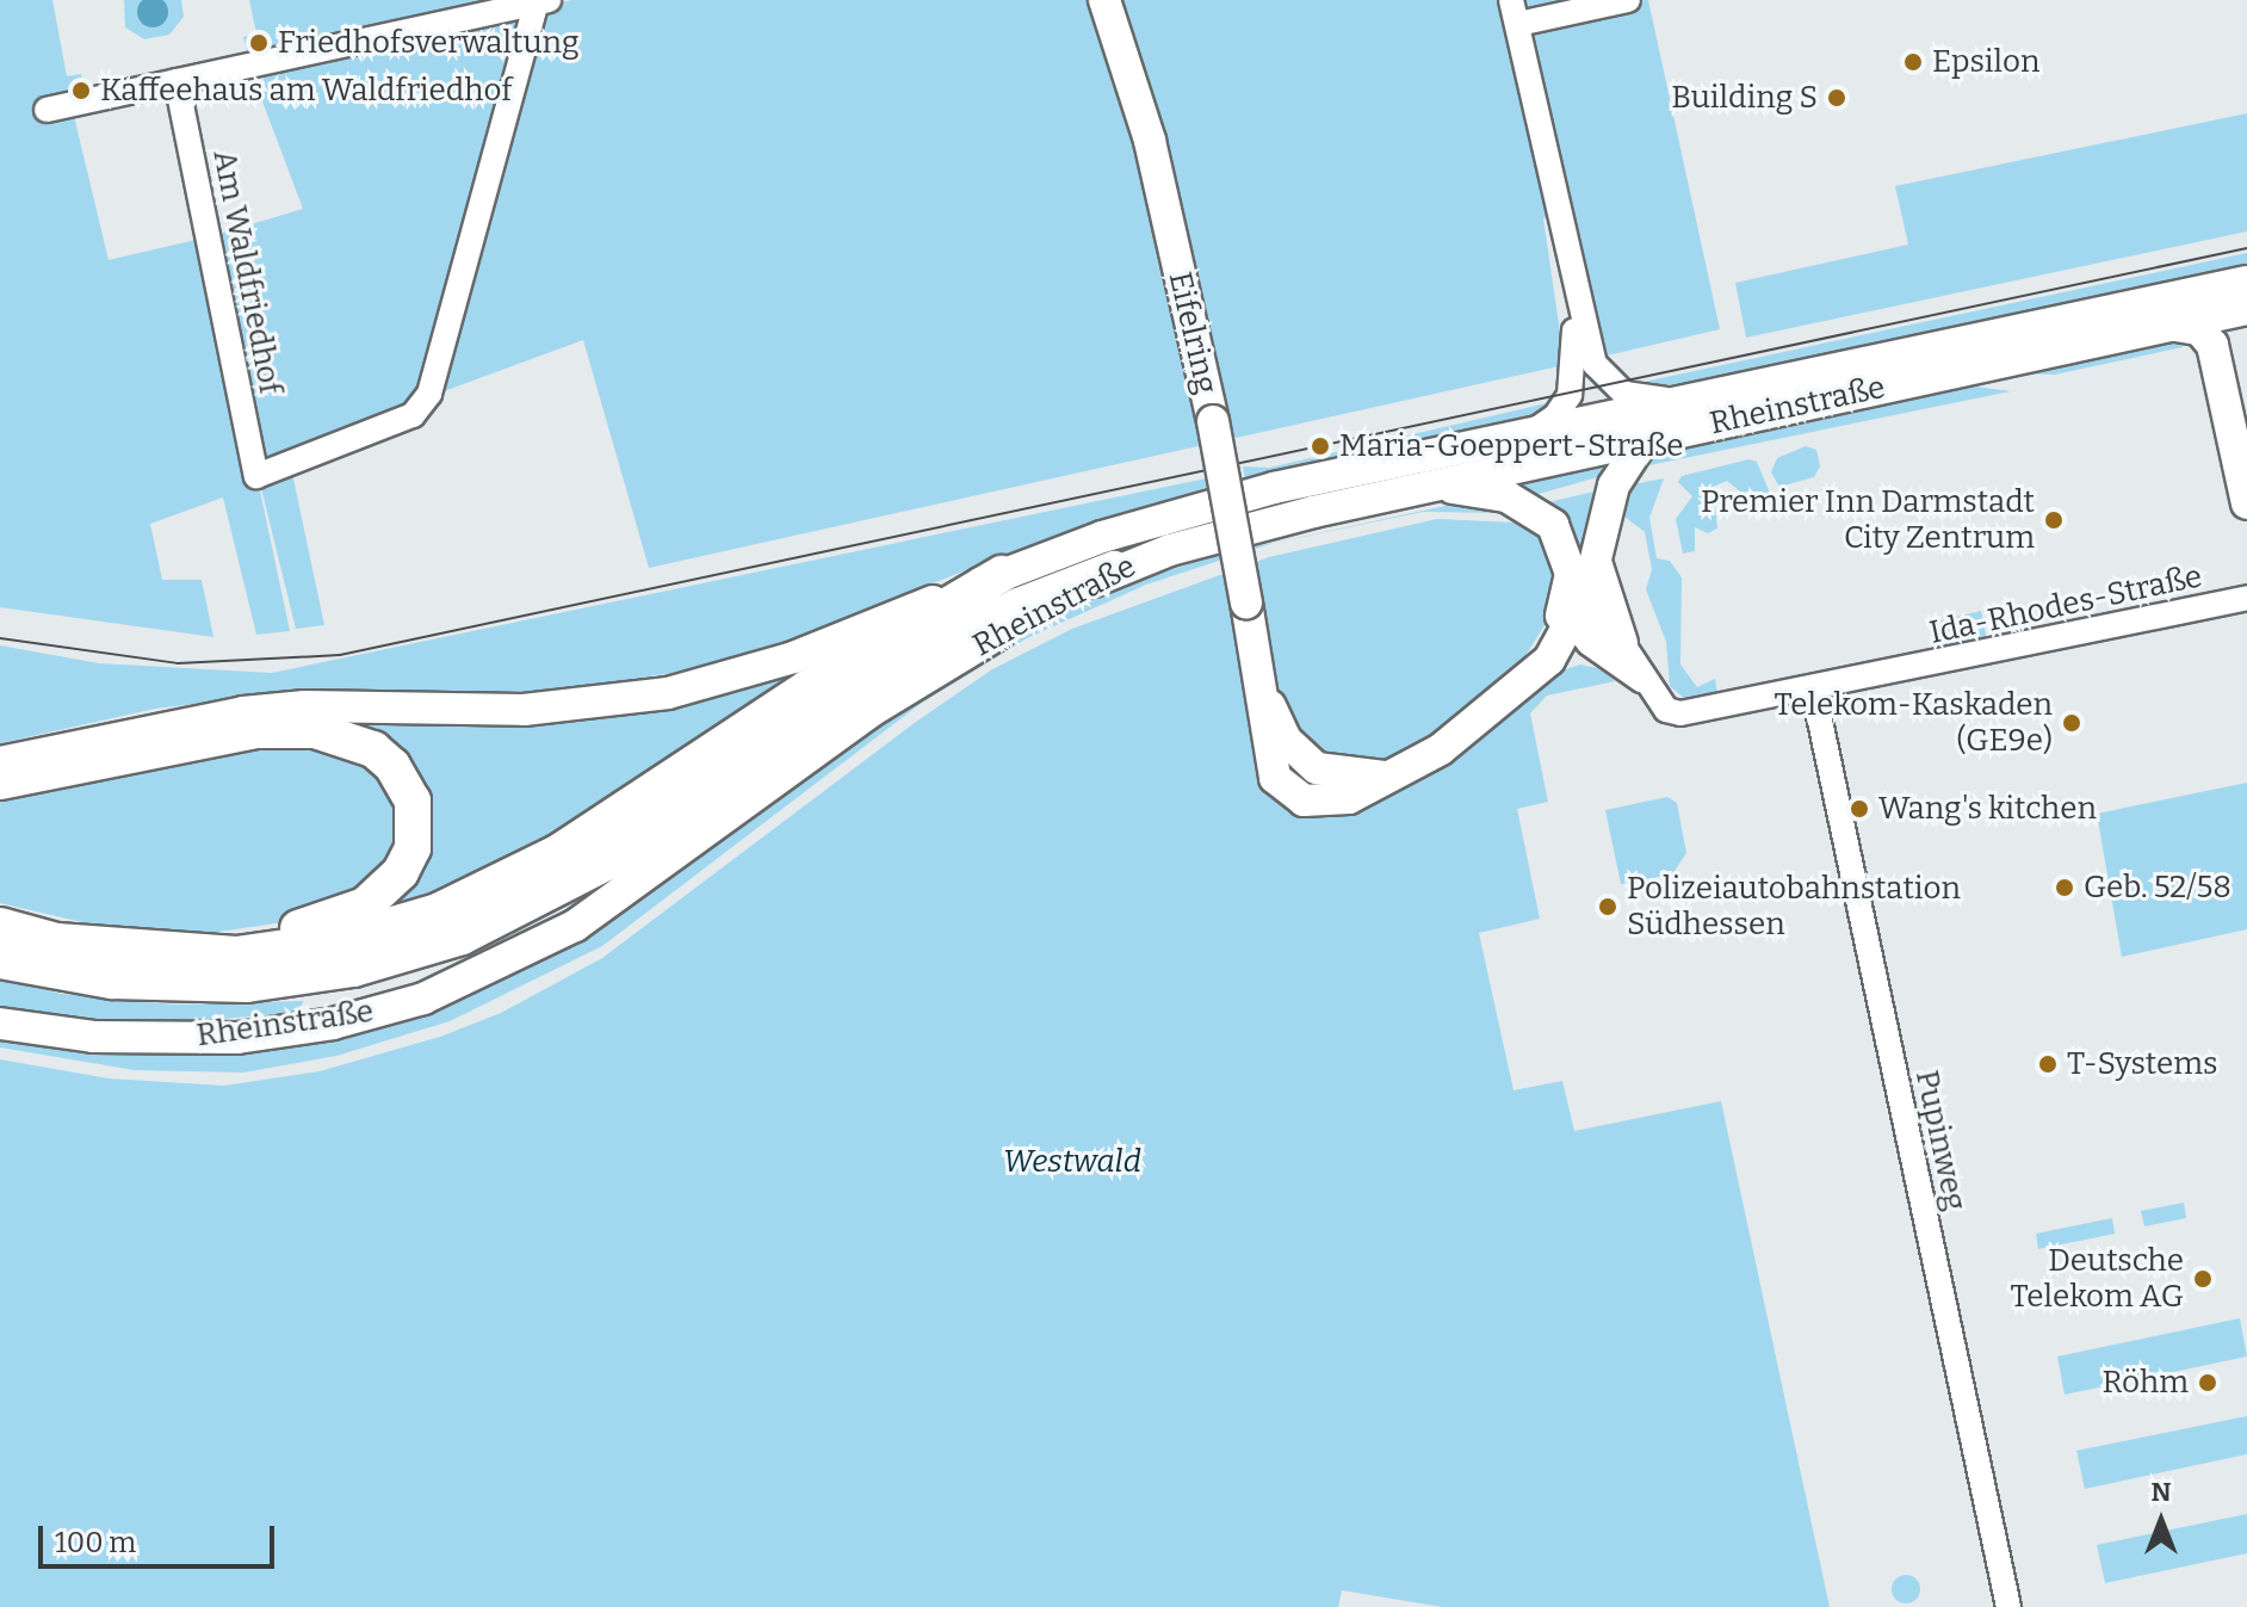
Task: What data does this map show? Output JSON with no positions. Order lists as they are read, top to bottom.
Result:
{
  "streets": {
    "main road": ["Eifelring", "Rheinstraße"],
    "street": ["Am Waldfriedhof", "Ida-Rhodes-Straße", "Pupinweg"]
  },
  "crossings": [
    ["Ida-Rhodes-Straße", "Pupinweg"]
  ],
  "parks": ["Westwald"],
  "places": [
    "Friedhofsverwaltung",
    "Epsilon",
    "Kaffeehaus am Waldfriedhof",
    "Building S",
    "Maria-Goeppert-Straße",
    "Premier Inn Darmstadt City Zentrum",
    "Telekom-Kaskaden (GE9e)",
    "Wang's kitchen",
    "Geb. 52/58",
    "Polizeiautobahnstation Südhessen",
    "T-Systems",
    "Deutsche Telekom AG",
    "Röhm"
  ],
  "scale_bar": "100 m",
  "north": "top"
}
